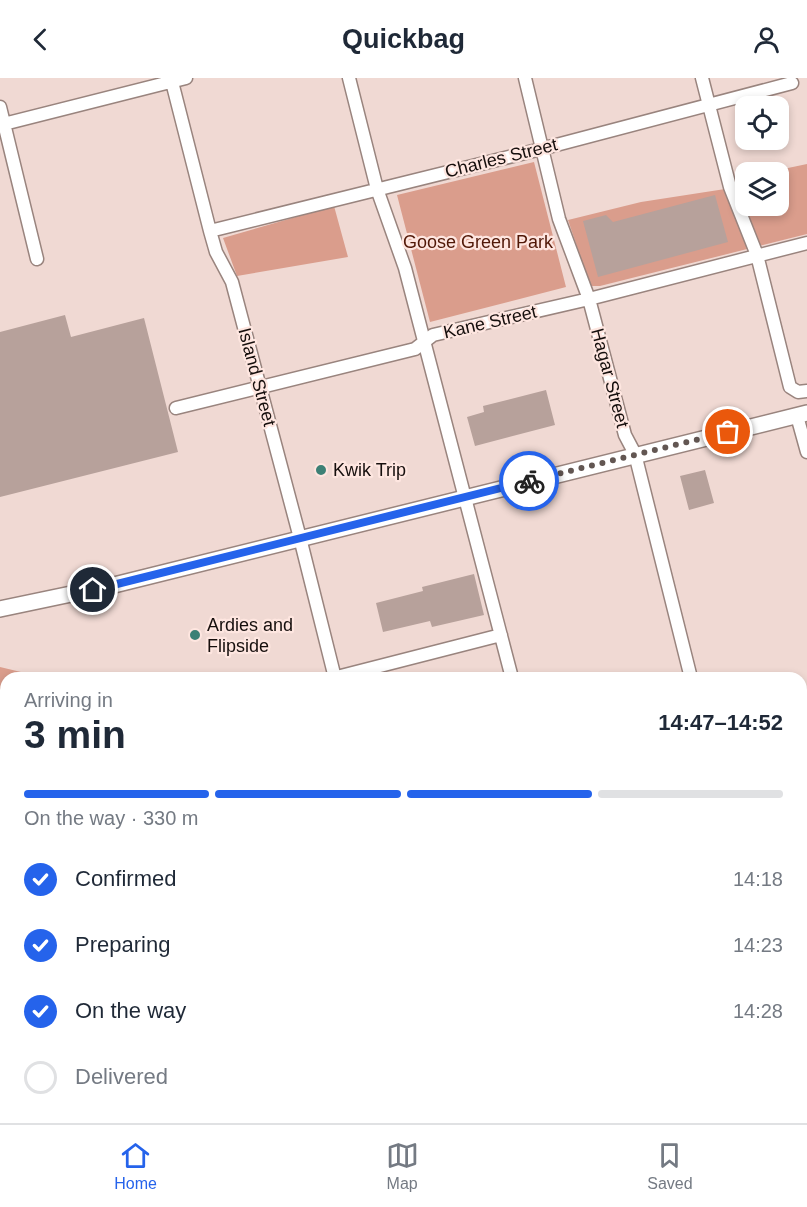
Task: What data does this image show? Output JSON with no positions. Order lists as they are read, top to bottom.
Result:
{
  "streets": {
    "street": [
      "Charles Street",
      "Kane Street",
      "Island Street",
      "Hagar Street"
    ]
  },
  "crossings": [
    ["Charles Street", "Island Street"],
    ["Charles Street", "Hagar Street"],
    ["Kane Street", "Island Street"],
    ["Kane Street", "Hagar Street"]
  ],
  "parks": ["Goose Green Park"],
  "places": ["Kwik Trip", "Ardies and Flipside"],
  "page": {
    "header": "Quickbag",
    "heading": ["3 min", "Arriving in", "14:47–14:52"],
    "bar": "On the way · 330 m",
    "list": [
      ["Confirmed", "14:18"],
      ["Preparing", "14:23"],
      ["On the way", "14:28"],
      "Delivered"
    ],
    "tabs": ["Home", "Map", "Saved"]
  }
}
